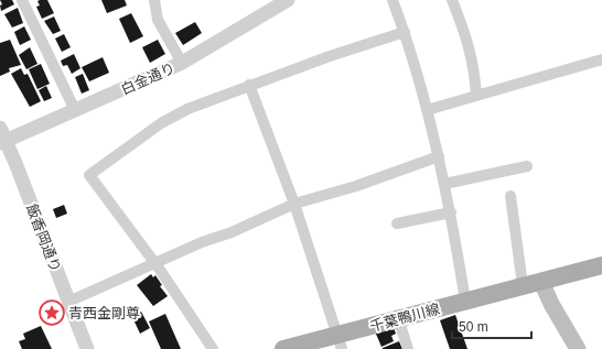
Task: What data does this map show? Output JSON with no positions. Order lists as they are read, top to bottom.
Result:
{
  "streets": {
    "main road": ["千葉鴨川線"],
    "street": ["白金通り", "飯香岡通り"]
  },
  "crossings": [
    ["白金通り", "飯香岡通り"]
  ],
  "places": {
    "place": ["青西金剛尊"]
  },
  "scale_bar": "50 m"
}
